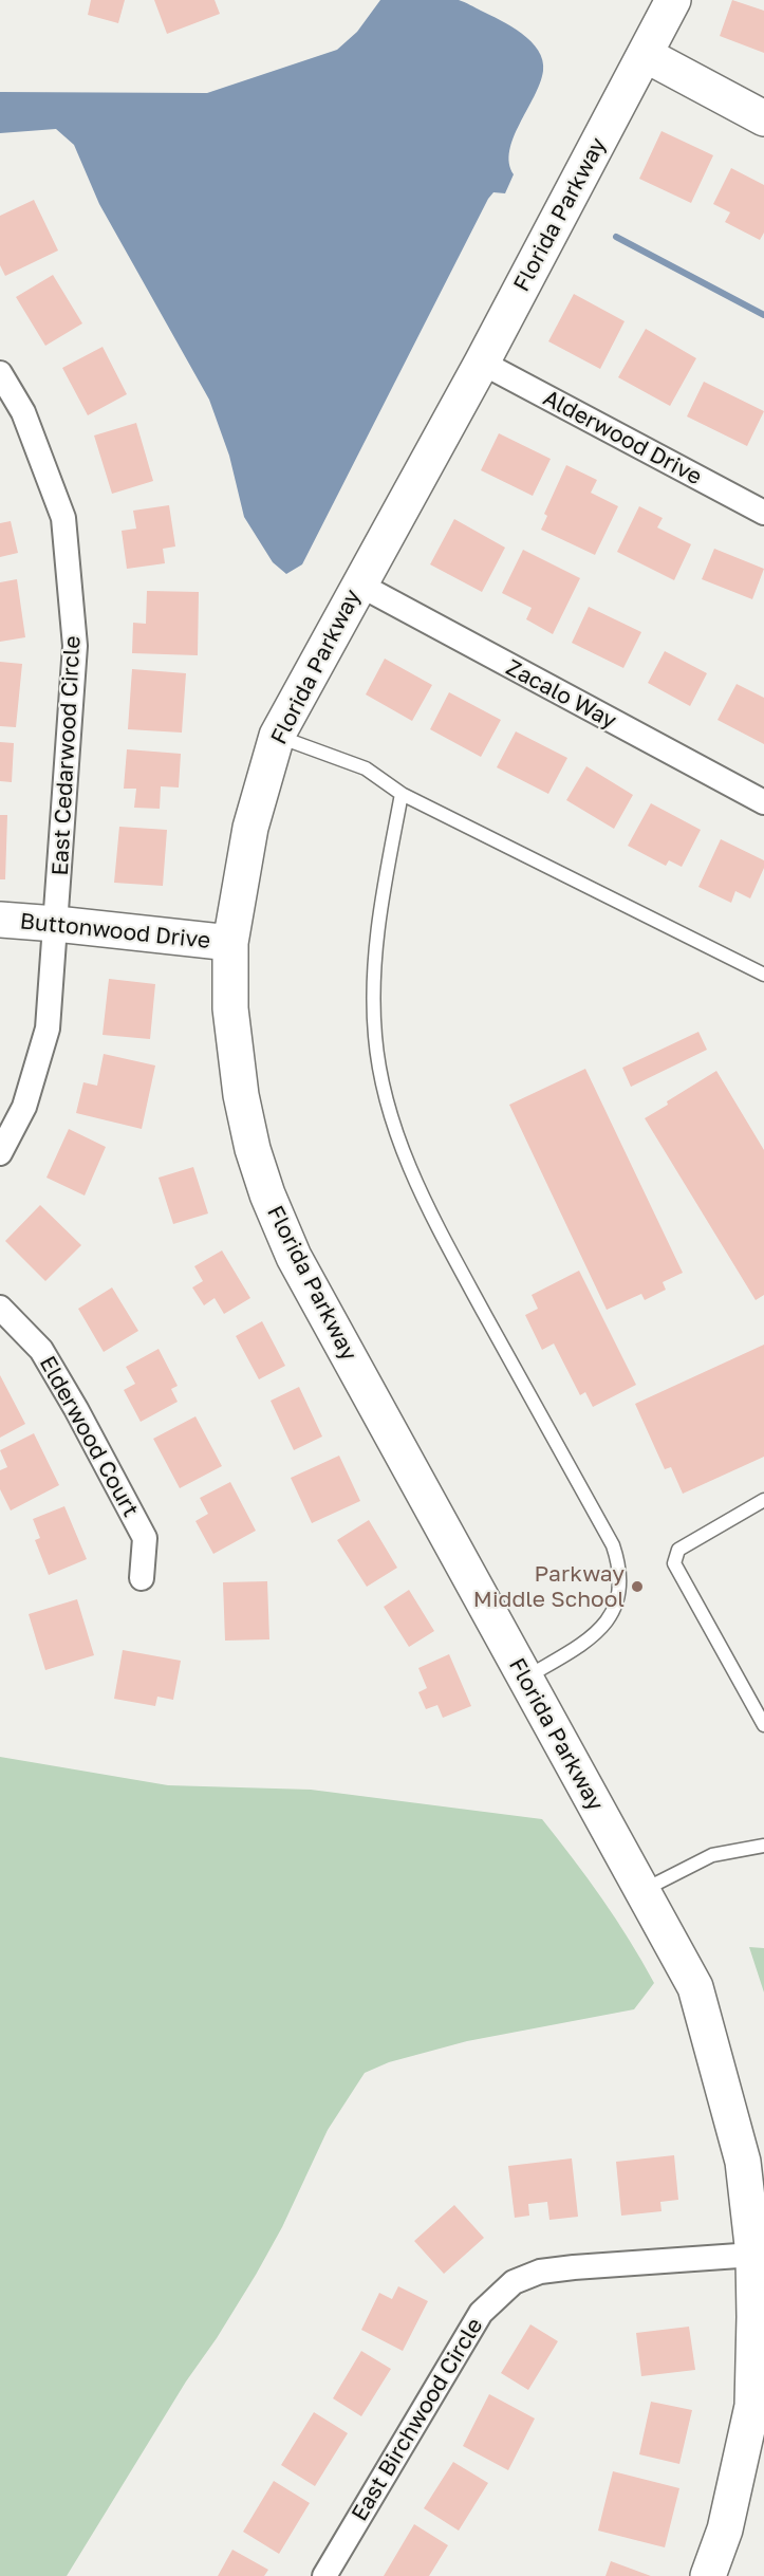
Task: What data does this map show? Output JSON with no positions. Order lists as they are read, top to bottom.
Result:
{
  "streets": {
    "street": [
      "Florida Parkway",
      "Alderwood Drive",
      "Zacalo Way",
      "East Cedarwood Circle",
      "Buttonwood Drive",
      "Elderwood Court",
      "East Birchwood Circle"
    ]
  },
  "crossings": [
    ["Florida Parkway", "Alderwood Drive"],
    ["Florida Parkway", "Zacalo Way"],
    ["Florida Parkway", "Buttonwood Drive"],
    ["Florida Parkway", "East Birchwood Circle"],
    ["East Cedarwood Circle", "Buttonwood Drive"]
  ],
  "places": ["Parkway Middle School"]
}
